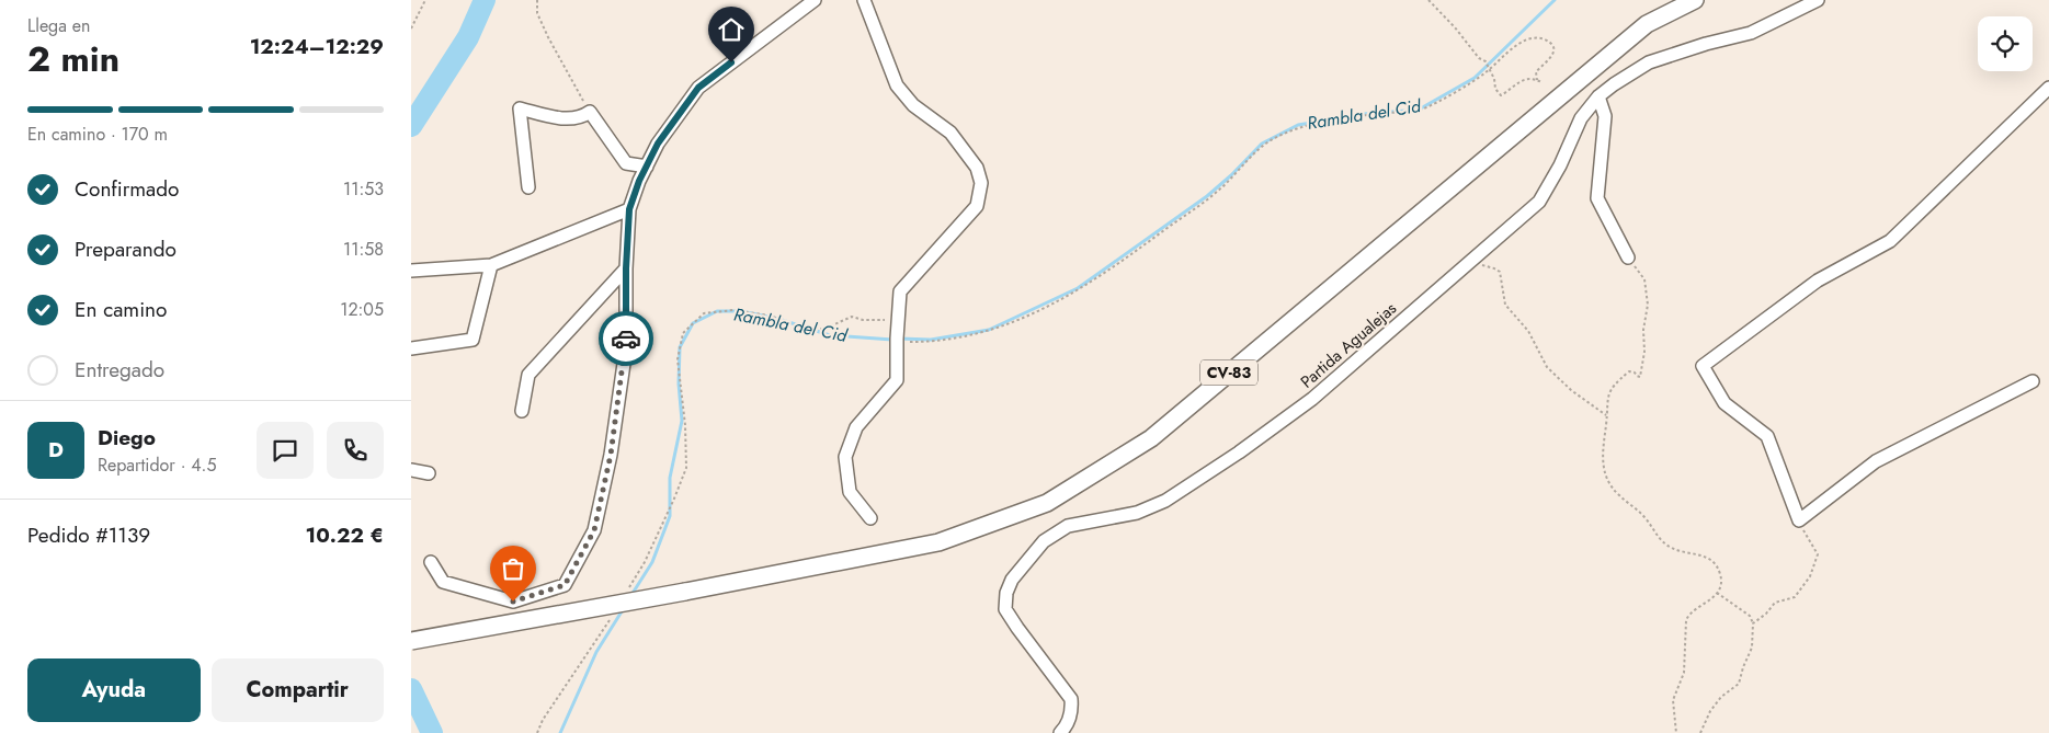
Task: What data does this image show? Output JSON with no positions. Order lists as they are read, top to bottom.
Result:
{
  "streets": {
    "main road": ["CV-83"],
    "street": ["Partida Agualejas"]
  },
  "water": ["Rambla del Cid"],
  "page": {
    "heading": ["2 min", "Llega en", "12:24–12:29"],
    "panel": [
      "Diego",
      "Repartidor · 4.5",
      "Pedido #1139",
      "10.22 €"
    ],
    "bar": "En camino · 170 m",
    "list": [
      ["Confirmado", "11:53"],
      ["Preparando", "11:58"],
      ["En camino", "12:05"],
      "Entregado"
    ],
    "round": "D",
    "buttons": ["Ayuda", "Compartir"]
  }
}
